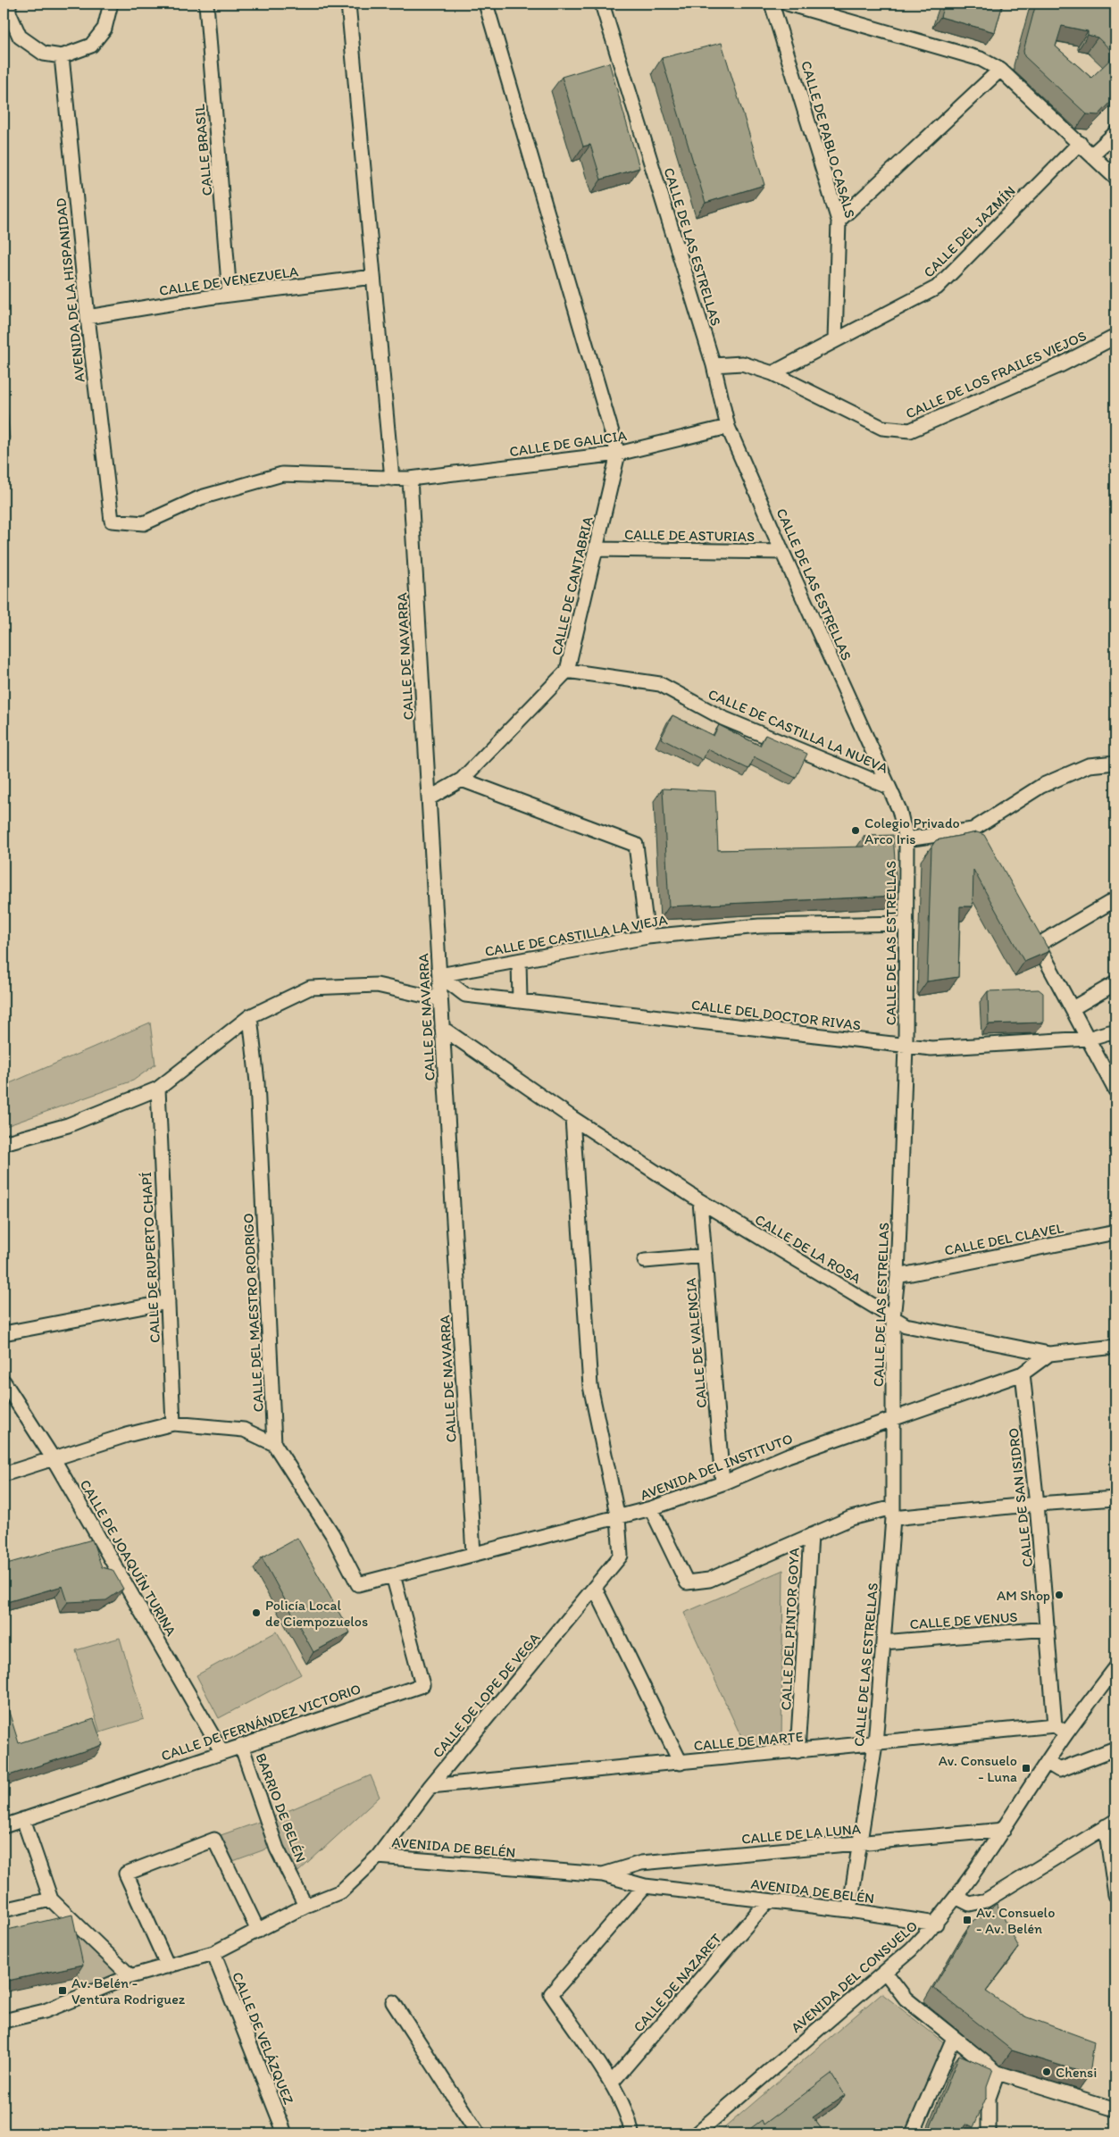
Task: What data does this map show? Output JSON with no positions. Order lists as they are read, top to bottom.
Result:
{
  "streets": {
    "street": [
      "CALLE DE PABLO CASALS",
      "CALLE BRASIL",
      "CALLE DEL JAZMÍN",
      "CALLE DE LAS ESTRELLAS",
      "CALLE DE VENEZUELA",
      "AVENIDA DE LA HISPANIDAD",
      "CALLE DE LOS FRAILES VIEJOS",
      "CALLE DE GALICIA",
      "CALLE DE ASTURIAS",
      "CALLE DE CANTABRIA",
      "CALLE DE NAVARRA",
      "CALLE DE CASTILLA LA NUEVA",
      "CALLE DE CASTILLA LA VIEJA",
      "CALLE DEL DOCTOR RIVAS",
      "CALLE DEL CLAVEL",
      "CALLE DE LA ROSA",
      "CALLE DE RUPERTO CHAPÍ",
      "CALLE DEL MAESTRO RODRIGO",
      "CALLE DE VALENCIA",
      "AVENIDA DEL INSTITUTO",
      "CALLE DE SAN ISIDRO",
      "CALLE DE JOAQUÍN TURINA",
      "CALLE DE VENUS",
      "CALLE DEL PINTOR GOYA",
      "CALLE DE LOPE DE VEGA",
      "CALLE DE FERNÁNDEZ VICTORIO",
      "CALLE DE MARTE",
      "BARRIO DE BELÉN",
      "CALLE DE LA LUNA",
      "AVENIDA DE BELÉN",
      "AVENIDA DEL CONSUELO",
      "CALLE DE NAZARET",
      "CALLE DE VELÁZQUEZ"
    ]
  },
  "crossings": [
    ["CALLE DE PABLO CASALS", "CALLE DEL JAZMÍN"],
    ["CALLE BRASIL", "CALLE DE VENEZUELA"],
    ["CALLE DEL JAZMÍN", "CALLE DE LOS FRAILES VIEJOS"],
    ["CALLE DE LAS ESTRELLAS", "CALLE DE LOS FRAILES VIEJOS"],
    ["CALLE DE LAS ESTRELLAS", "CALLE DE GALICIA"],
    ["CALLE DE LAS ESTRELLAS", "CALLE DE ASTURIAS"],
    ["CALLE DE LAS ESTRELLAS", "CALLE DE CASTILLA LA NUEVA"],
    ["CALLE DE LAS ESTRELLAS", "CALLE DE CASTILLA LA VIEJA"],
    ["CALLE DE LAS ESTRELLAS", "CALLE DEL DOCTOR RIVAS"],
    ["CALLE DE LAS ESTRELLAS", "CALLE DEL CLAVEL"],
    ["CALLE DE LAS ESTRELLAS", "CALLE DE LA ROSA"],
    ["CALLE DE LAS ESTRELLAS", "AVENIDA DEL INSTITUTO"],
    ["CALLE DE LAS ESTRELLAS", "CALLE DE VENUS"],
    ["CALLE DE LAS ESTRELLAS", "CALLE DEL PINTOR GOYA"],
    ["CALLE DE LAS ESTRELLAS", "CALLE DE MARTE"],
    ["CALLE DE LAS ESTRELLAS", "CALLE DE LA LUNA"],
    ["CALLE DE LAS ESTRELLAS", "AVENIDA DE BELÉN"],
    ["CALLE DE VENEZUELA", "AVENIDA DE LA HISPANIDAD"],
    ["AVENIDA DE LA HISPANIDAD", "CALLE DE GALICIA"],
    ["CALLE DE GALICIA", "CALLE DE CANTABRIA"],
    ["CALLE DE GALICIA", "CALLE DE NAVARRA"],
    ["CALLE DE ASTURIAS", "CALLE DE CANTABRIA"],
    ["CALLE DE CANTABRIA", "CALLE DE NAVARRA"],
    ["CALLE DE CANTABRIA", "CALLE DE CASTILLA LA NUEVA"],
    ["CALLE DE NAVARRA", "CALLE DE CASTILLA LA VIEJA"],
    ["CALLE DE NAVARRA", "CALLE DEL DOCTOR RIVAS"],
    ["CALLE DE NAVARRA", "CALLE DE LA ROSA"],
    ["CALLE DE NAVARRA", "AVENIDA DEL INSTITUTO"],
    ["CALLE DE CASTILLA LA VIEJA", "CALLE DEL DOCTOR RIVAS"],
    ["CALLE DE LA ROSA", "CALLE DE VALENCIA"],
    ["CALLE DE LA ROSA", "AVENIDA DEL INSTITUTO"],
    ["CALLE DEL MAESTRO RODRIGO", "AVENIDA DEL INSTITUTO"],
    ["CALLE DE VALENCIA", "AVENIDA DEL INSTITUTO"],
    ["AVENIDA DEL INSTITUTO", "CALLE DE SAN ISIDRO"],
    ["AVENIDA DEL INSTITUTO", "CALLE DEL PINTOR GOYA"],
    ["AVENIDA DEL INSTITUTO", "CALLE DE LOPE DE VEGA"],
    ["AVENIDA DEL INSTITUTO", "CALLE DE FERNÁNDEZ VICTORIO"],
    ["CALLE DE SAN ISIDRO", "CALLE DE VENUS"],
    ["CALLE DE SAN ISIDRO", "CALLE DEL PINTOR GOYA"],
    ["CALLE DE SAN ISIDRO", "CALLE DE MARTE"],
    ["CALLE DE JOAQUÍN TURINA", "CALLE DE FERNÁNDEZ VICTORIO"],
    ["CALLE DEL PINTOR GOYA", "CALLE DE MARTE"],
    ["CALLE DE LOPE DE VEGA", "CALLE DE MARTE"],
    ["CALLE DE LOPE DE VEGA", "AVENIDA DE BELÉN"],
    ["CALLE DE FERNÁNDEZ VICTORIO", "BARRIO DE BELÉN"],
    ["BARRIO DE BELÉN", "AVENIDA DE BELÉN"],
    ["CALLE DE LA LUNA", "AVENIDA DE BELÉN"],
    ["CALLE DE LA LUNA", "AVENIDA DEL CONSUELO"],
    ["AVENIDA DE BELÉN", "AVENIDA DEL CONSUELO"],
    ["AVENIDA DE BELÉN", "CALLE DE NAZARET"],
    ["AVENIDA DE BELÉN", "CALLE DE VELÁZQUEZ"]
  ],
  "places": {
    "other": [
      "Colegio Privado Arco Iris",
      "AM Shop",
      "Policía Local de Ciempozuelos",
      "Chensi"
    ],
    "transit": ["Av. Consuelo - Luna", "Av. Consuelo - Av. Belén", "Av. Belén - Ventura Rodriguez"]
  }
}
